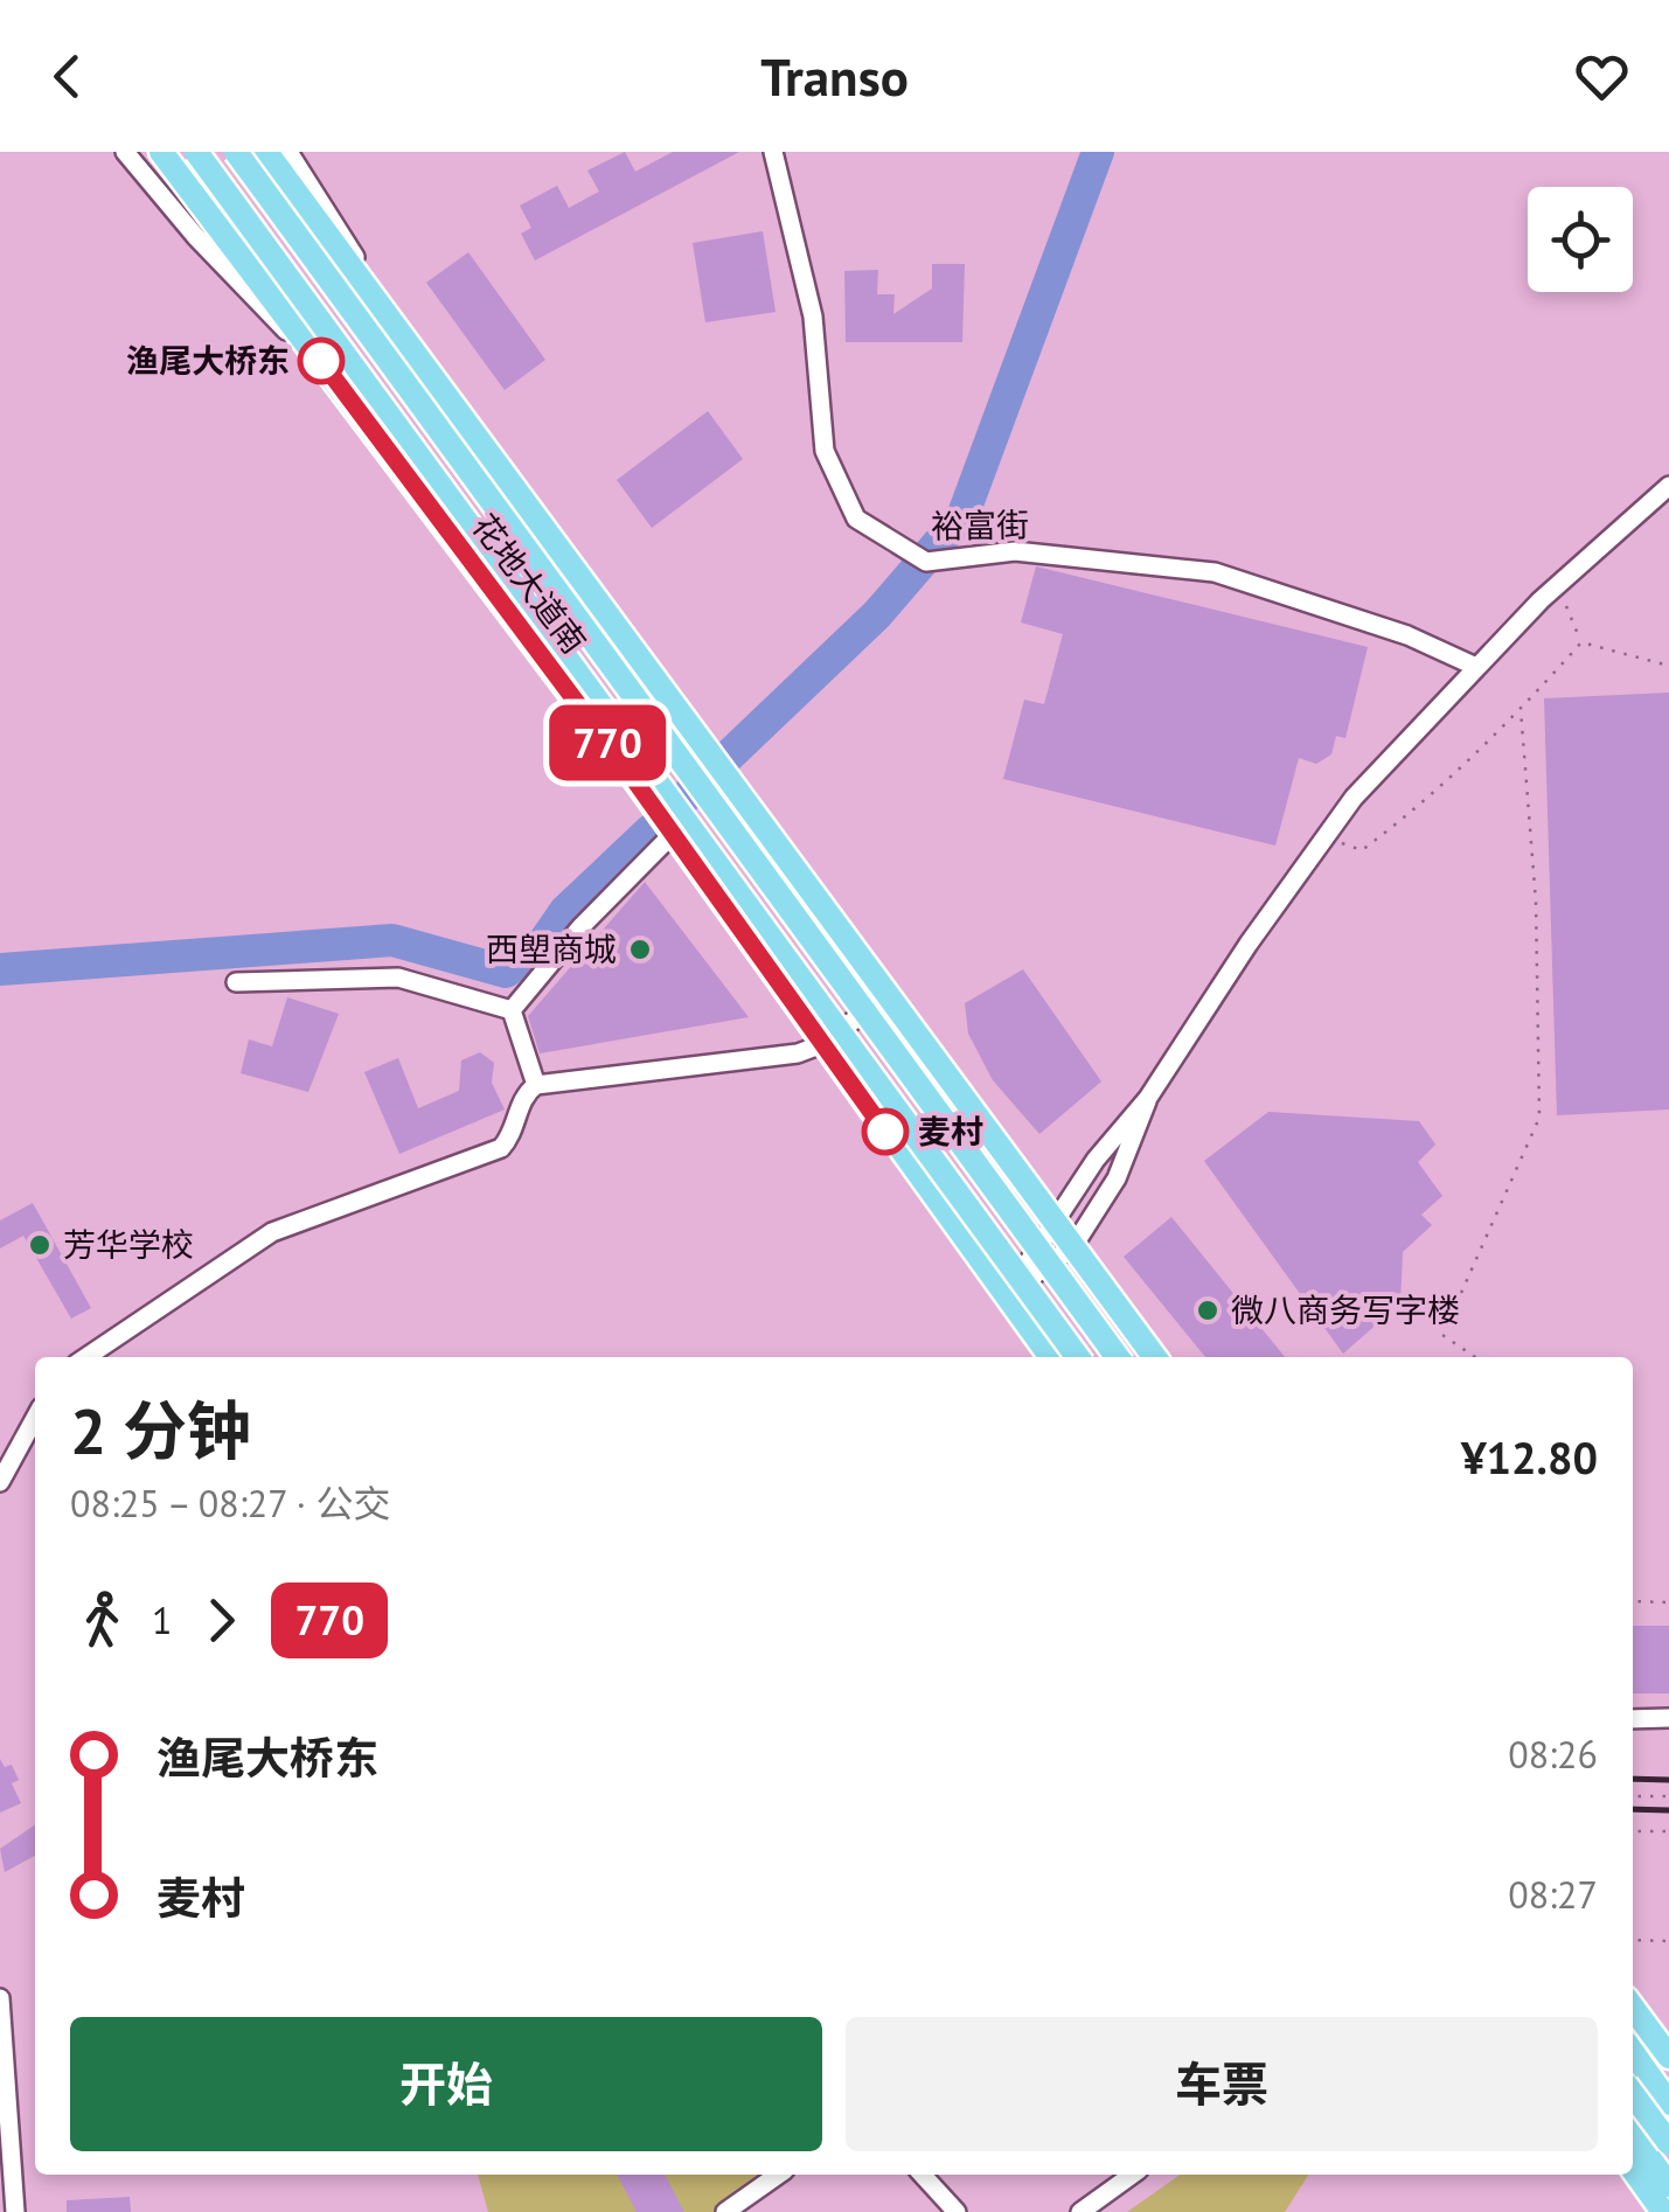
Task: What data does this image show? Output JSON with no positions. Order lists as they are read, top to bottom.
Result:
{
  "streets": {
    "main road": ["花地大道南"],
    "street": ["裕富街"]
  },
  "places": [
    "渔尾大桥东",
    "西塱商城",
    "麦村",
    "芳华学校",
    "微八商务写字楼"
  ],
  "lines": ["bus line 770"],
  "page": {
    "header": "Transo",
    "on_map": "770",
    "heading": ["2 分钟", "08:25 – 08:27 · 公交", "¥12.80"],
    "legs": ["1", "770"],
    "list": [
      {
        "name": "渔尾大桥东",
        "value": "08:26"
      },
      {
        "name": "麦村",
        "value": "08:27"
      }
    ],
    "buttons": ["开始", "车票"]
  }
}
